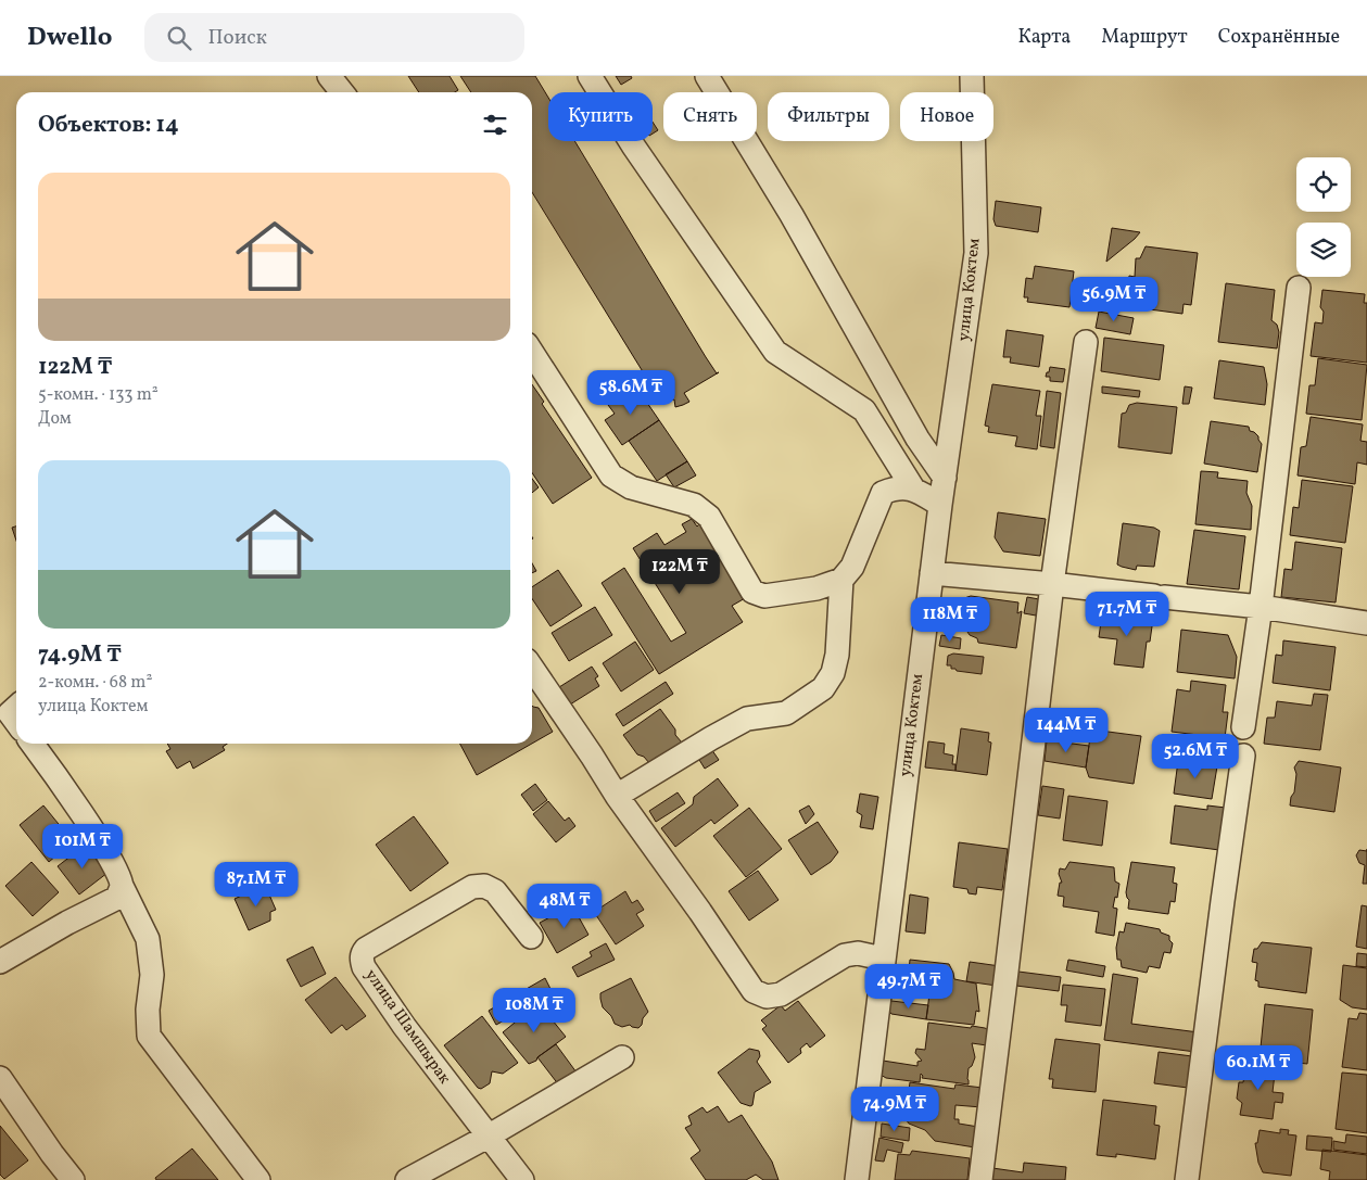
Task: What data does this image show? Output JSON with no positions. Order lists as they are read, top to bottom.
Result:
{
  "streets": {
    "street": ["улица Коктем", "улица Шамшырак"]
  },
  "page": {
    "header": "Dwello",
    "search": "Поиск",
    "nav": ["Карта", "Маршрут", "Сохранённые"],
    "chip": [
      "Купить",
      "Снять",
      "Фильтры",
      "Новое"
    ],
    "heading": "Объектов: 14",
    "list": [
      {
        "name": "122M ₸",
        "note": "5-комн. · 133 m² · Дом"
      },
      {
        "name": "74.9M ₸",
        "note": "2-комн. · 68 m² · улица Коктем"
      }
    ],
    "price": [
      "56.9M ₸",
      "58.6M ₸",
      "122M ₸",
      "71.7M ₸",
      "118M ₸",
      "144M ₸",
      "52.6M ₸",
      "101M ₸",
      "87.1M ₸",
      "48M ₸",
      "49.7M ₸",
      "108M ₸",
      "60.1M ₸",
      "74.9M ₸"
    ]
  }
}
